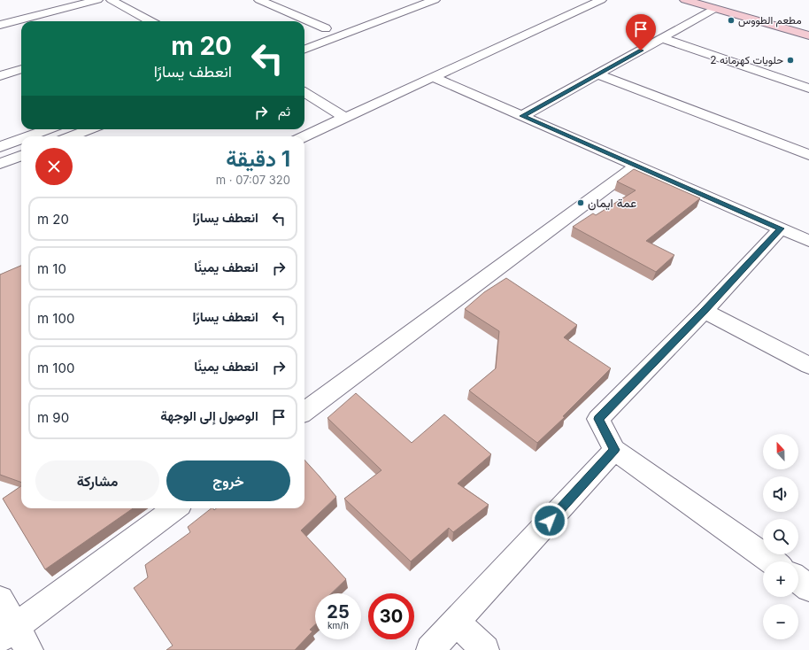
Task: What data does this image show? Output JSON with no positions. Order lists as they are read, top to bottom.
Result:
{
  "places": ["مطعم الطووس", "حلويات كهرمانه 2", "عمة ايمان"],
  "north": "top",
  "page": {
    "turn": ["20 m", "انعطف يسارًا"],
    "then": "ثم",
    "heading": ["1 دقيقة", "320 m · 07:07"],
    "list": [
      {
        "name": "انعطف يسارًا",
        "value": "20 m"
      },
      {
        "name": "انعطف يمينًا",
        "value": "10 m"
      },
      {
        "name": "انعطف يسارًا",
        "value": "100 m"
      },
      {
        "name": "انعطف يمينًا",
        "value": "100 m"
      },
      {
        "name": "الوصول إلى الوجهة",
        "value": "90 m"
      }
    ],
    "map_buttons": ["+", "−"],
    "buttons": ["خروج", "مشاركة"],
    "speed": "25 km/h",
    "limit": "30"
  }
}
